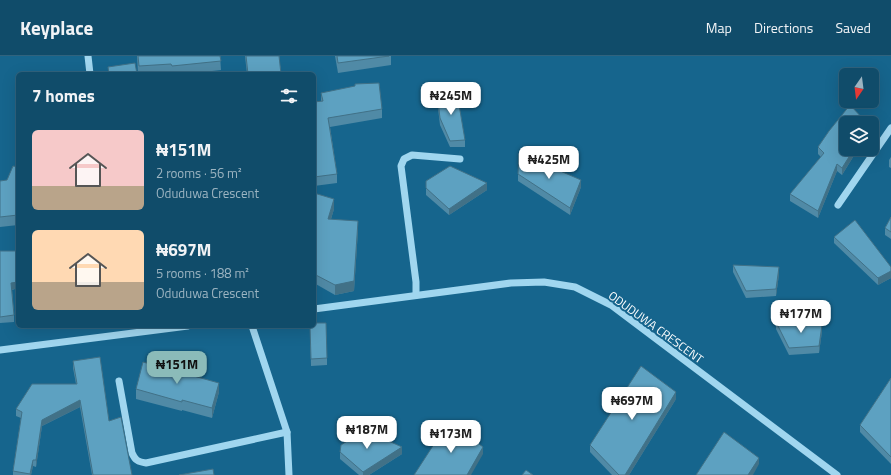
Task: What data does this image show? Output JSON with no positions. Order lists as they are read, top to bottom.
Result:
{
  "streets": {
    "street": ["ODUDUWA CRESCENT"]
  },
  "north": "bottom",
  "page": {
    "header": "Keyplace",
    "nav": ["Map", "Directions", "Saved"],
    "heading": "7 homes",
    "price": [
      "₦245M",
      "₦425M",
      "₦177M",
      "₦151M",
      "₦697M",
      "₦187M",
      "₦173M"
    ],
    "list": [
      {
        "name": "₦151M",
        "note": "2 rooms · 56 m² · Oduduwa Crescent"
      },
      {
        "name": "₦697M",
        "note": "5 rooms · 188 m² · Oduduwa Crescent"
      }
    ]
  }
}
